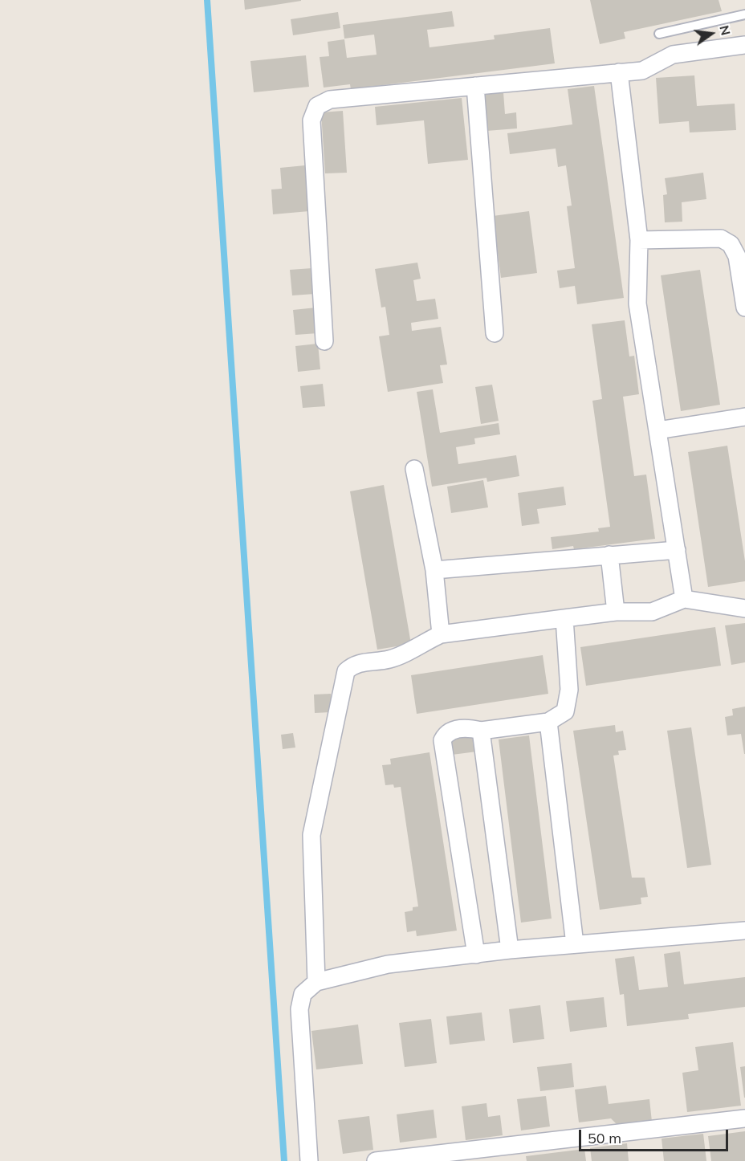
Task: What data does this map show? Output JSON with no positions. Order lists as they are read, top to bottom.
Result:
{
  "scale_bar": "50 m",
  "north": "right"
}
